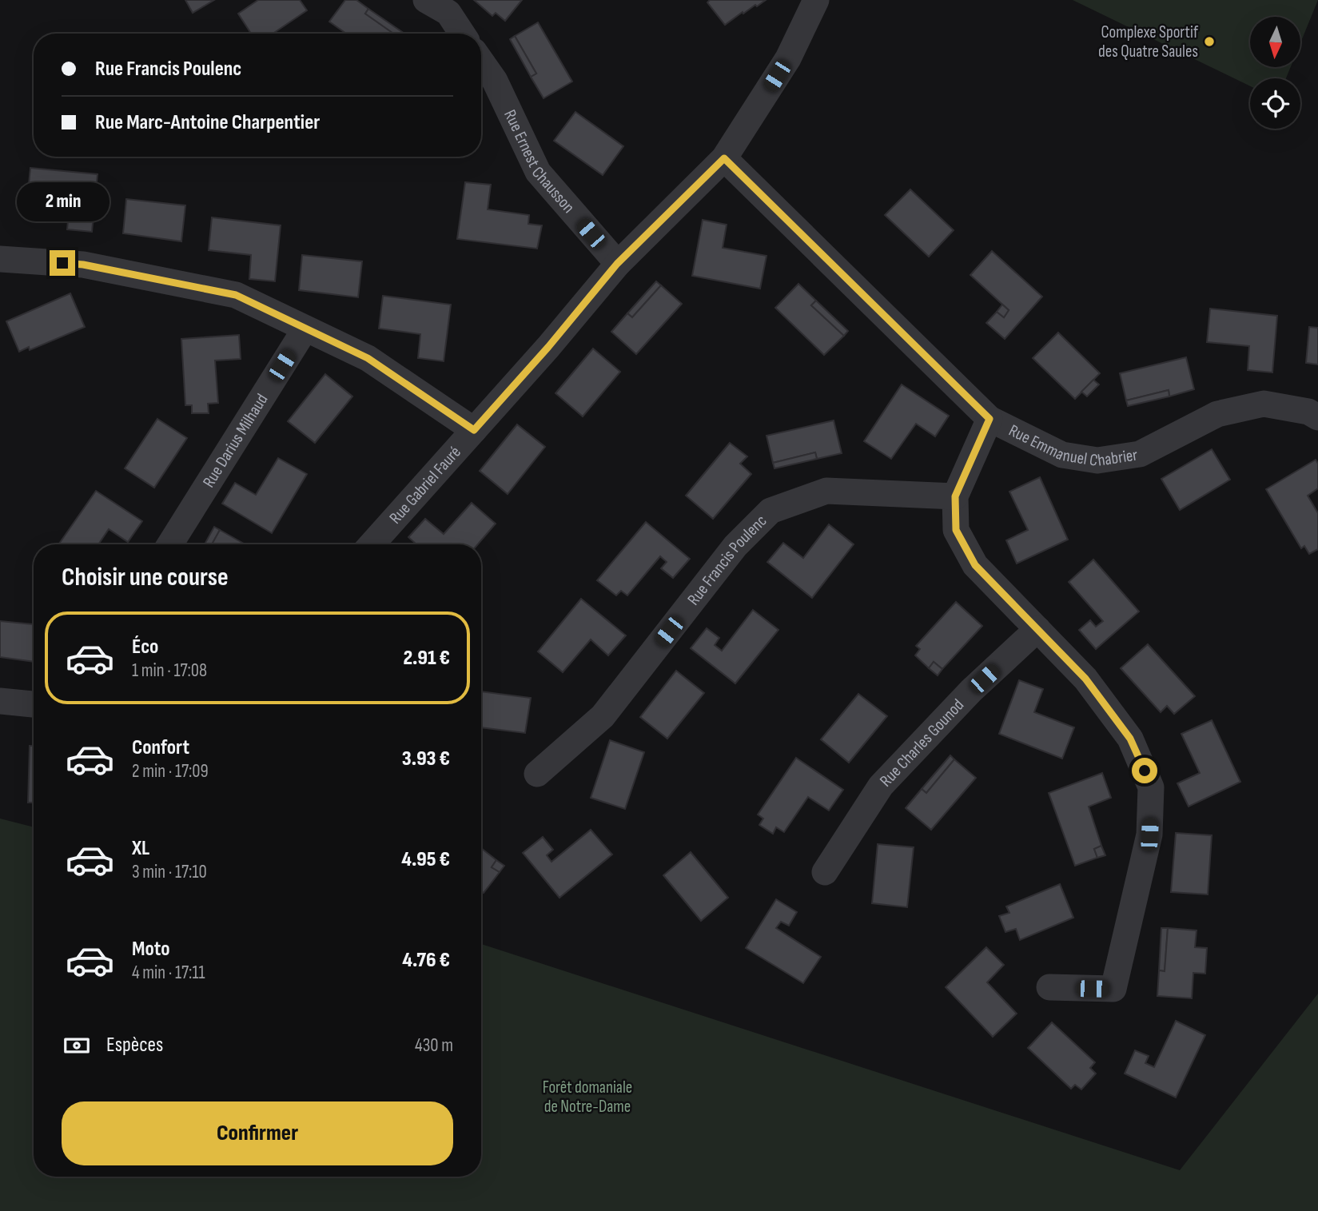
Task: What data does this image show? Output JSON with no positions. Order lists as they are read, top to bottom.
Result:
{
  "streets": {
    "street": [
      "Rue Ernest Chausson",
      "Rue Emmanuel Chabrier",
      "Rue Darius Milhaud",
      "Rue Gabriel Fauré",
      "Rue Francis Poulenc",
      "Rue Charles Gounod"
    ]
  },
  "crossings": [
    ["Rue Ernest Chausson", "Rue Gabriel Fauré"],
    ["Rue Emmanuel Chabrier", "Rue Gabriel Fauré"]
  ],
  "parks": ["Forêt domaniale de Notre-Dame"],
  "places": ["Complexe Sportif des Quatre Saules"],
  "north": "bottom",
  "page": {
    "banner": ["Rue Francis Poulenc", "Rue Marc-Antoine Charpentier"],
    "bubble": "2 min",
    "heading": "Choisir une course",
    "list": [
      {
        "name": "Éco",
        "note": "1 min · 17:08",
        "value": "2.91 €"
      },
      {
        "name": "Confort",
        "note": "2 min · 17:09",
        "value": "3.93 €"
      },
      {
        "name": "XL",
        "note": "3 min · 17:10",
        "value": "4.95 €"
      },
      {
        "name": "Moto",
        "note": "4 min · 17:11",
        "value": "4.76 €"
      }
    ],
    "pay": ["Espèces", "430 m"],
    "buttons": "Confirmer"
  }
}
